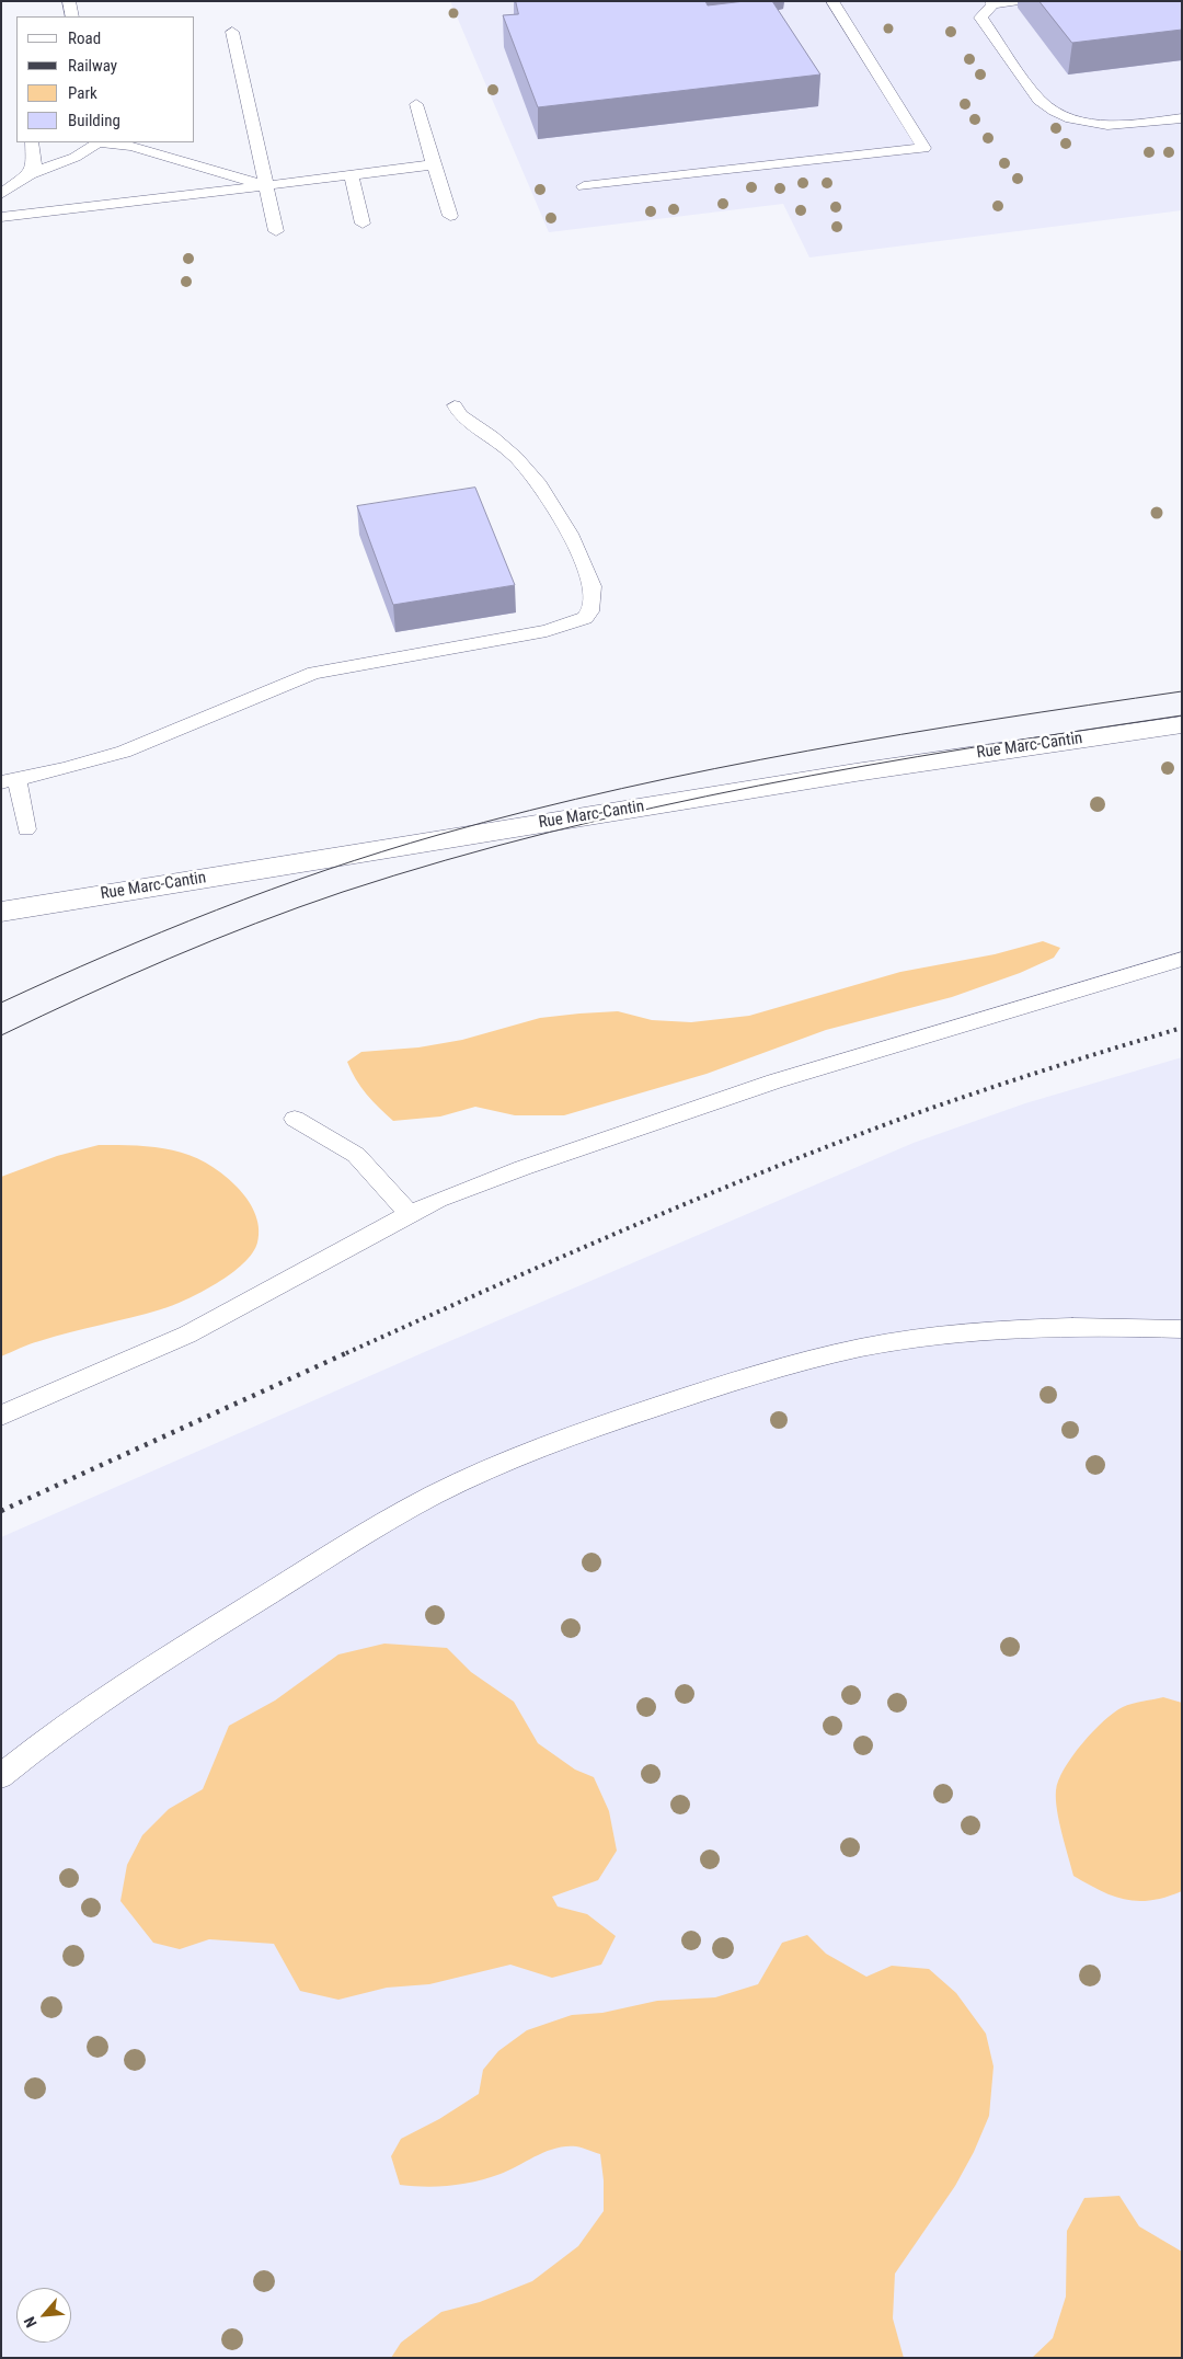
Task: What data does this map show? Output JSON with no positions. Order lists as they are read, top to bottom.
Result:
{
  "streets": {
    "street": ["Rue Marc-Cantin"]
  },
  "legend": [
    "Road",
    "Railway",
    "Park",
    "Building"
  ],
  "north": "bottom left"
}
